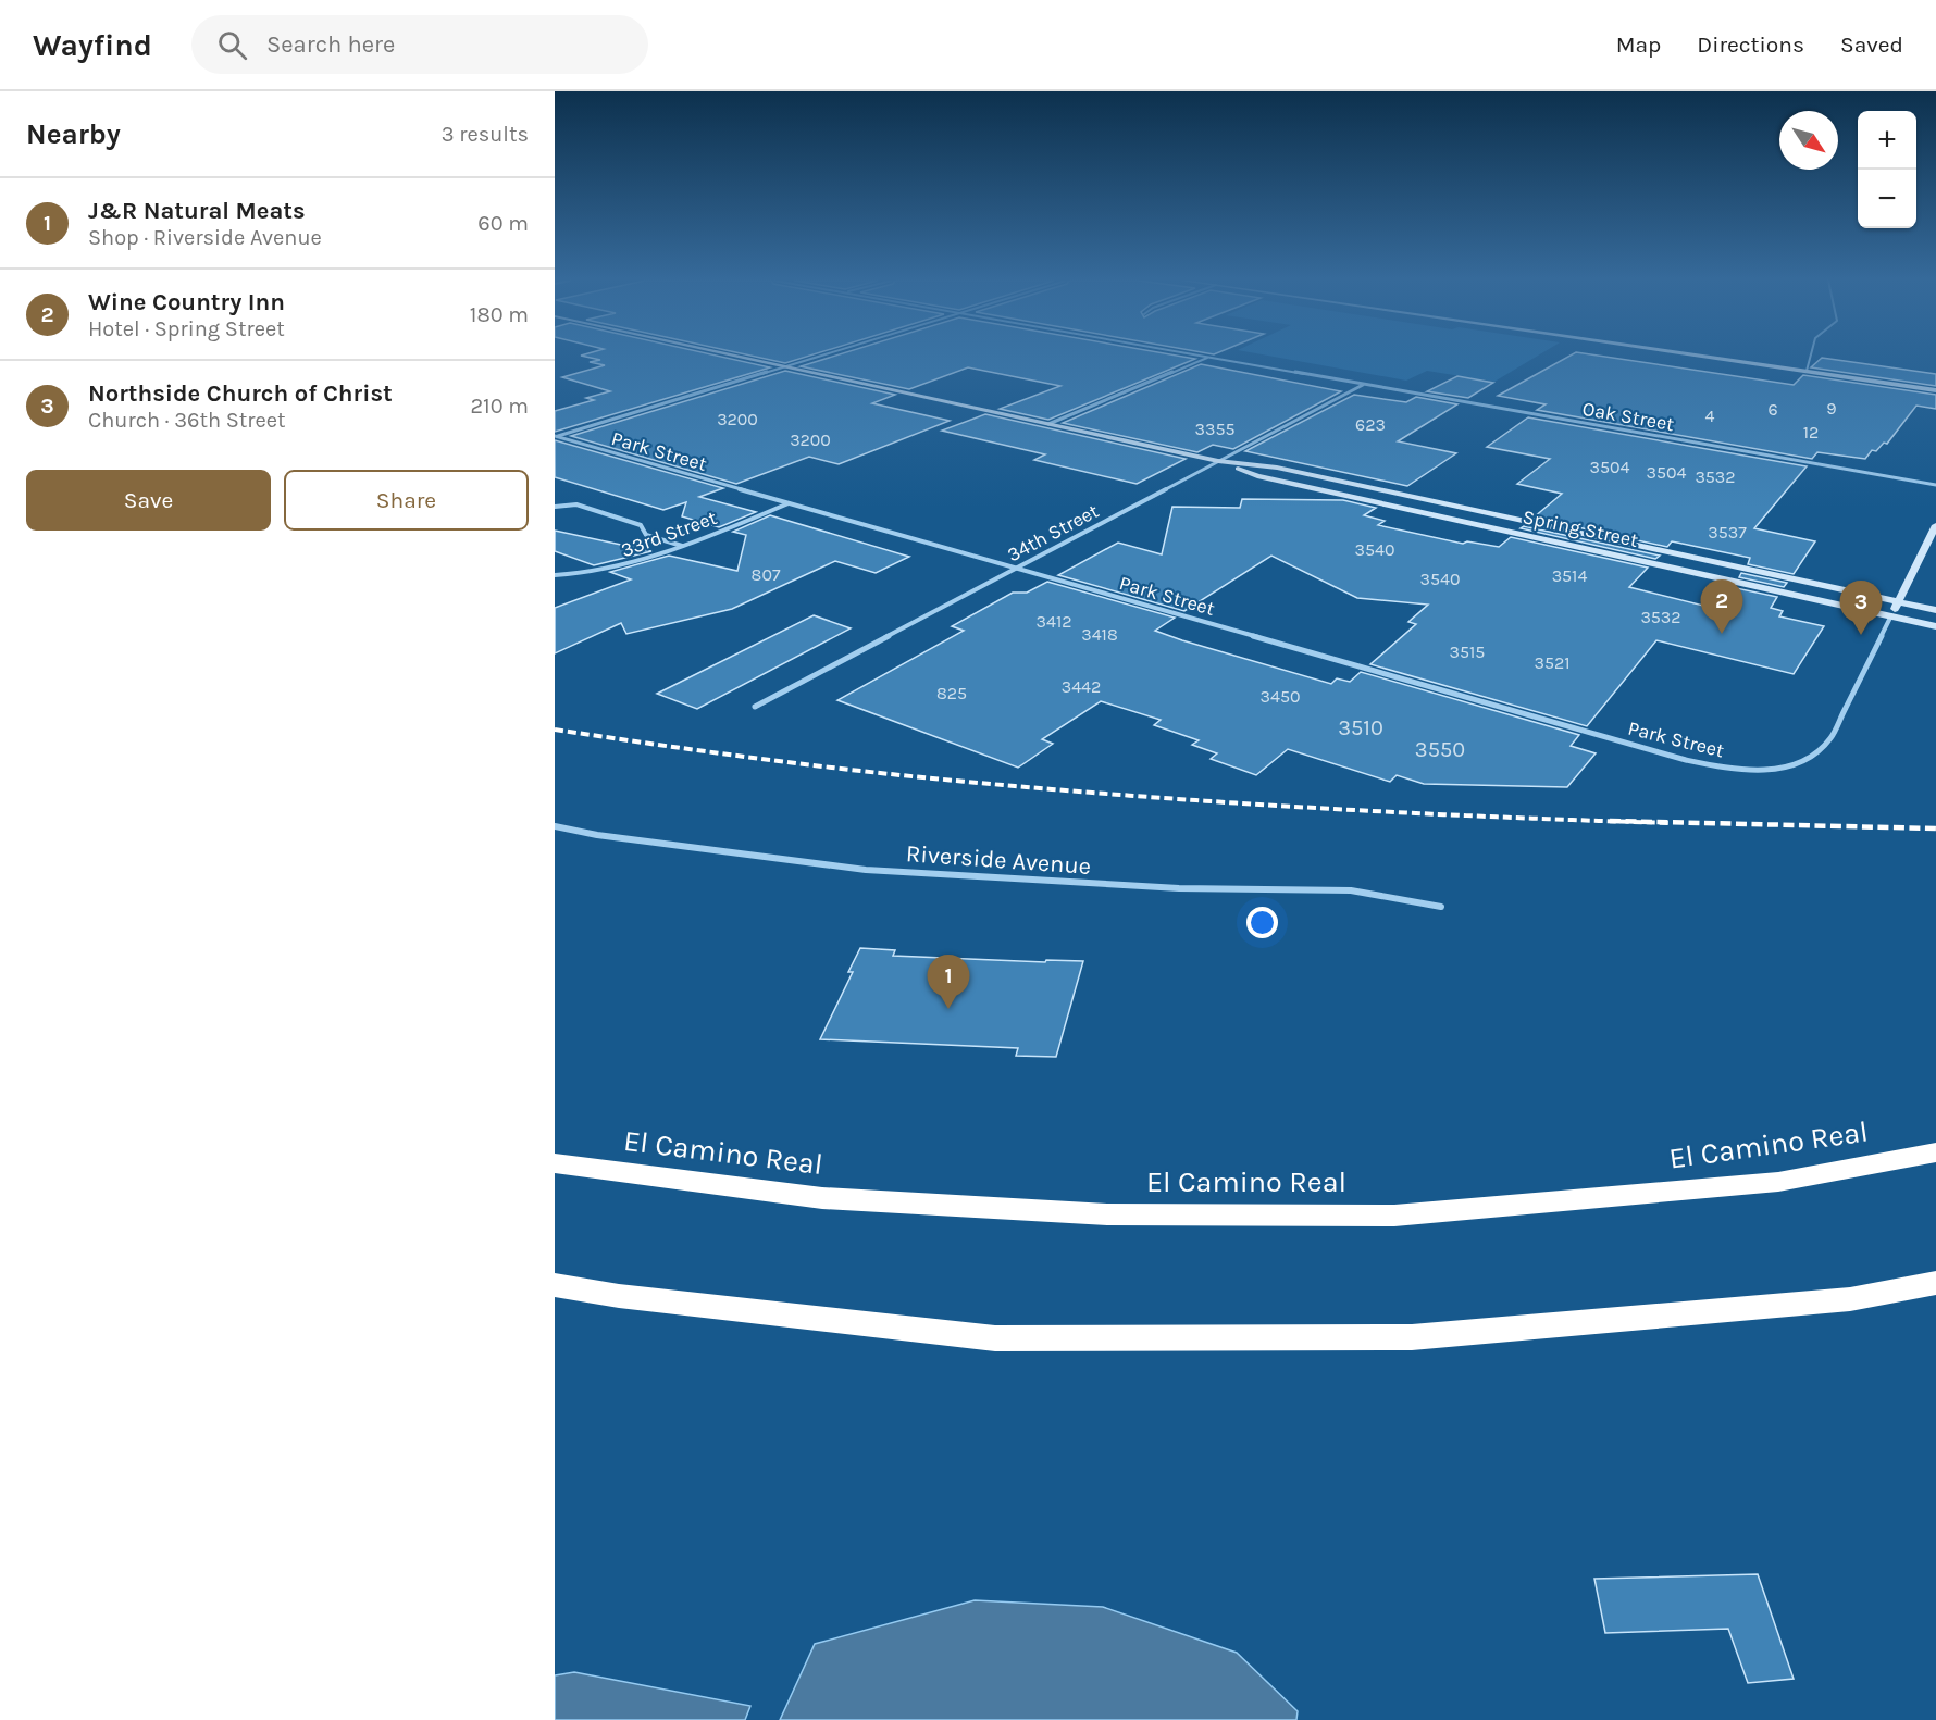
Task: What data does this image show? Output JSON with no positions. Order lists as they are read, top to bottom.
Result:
{
  "streets": {
    "highway": ["El Camino Real"],
    "main road": ["Spring Street"],
    "street": [
      "Oak Street",
      "Park Street",
      "34th Street",
      "33rd Street",
      "Riverside Avenue"
    ]
  },
  "crossings": [
    ["Oak Street", "34th Street"],
    ["Park Street", "Spring Street"],
    ["Park Street", "34th Street"],
    ["Park Street", "33rd Street"],
    ["Spring Street", "34th Street"]
  ],
  "house_numbers": [
    "9",
    "6",
    "4",
    "3200",
    "623",
    "3355",
    "12",
    "3200",
    "3504",
    "3504",
    "3532",
    "3537",
    "3540",
    "807",
    "3514",
    "3540",
    "3532",
    "3412",
    "3418",
    "3515",
    "3521",
    "3442",
    "825",
    "3450",
    "3510",
    "3550"
  ],
  "north": "bottom right",
  "page": {
    "header": "Wayfind",
    "search": "Search here",
    "nav": ["Map", "Directions", "Saved"],
    "heading": ["Nearby", "3 results"],
    "map_buttons": ["+", "−"],
    "list": [
      {
        "mark": "1",
        "name": "J&R Natural Meats",
        "note": "Shop · Riverside Avenue",
        "value": "60 m"
      },
      {
        "mark": "2",
        "name": "Wine Country Inn",
        "note": "Hotel · Spring Street",
        "value": "180 m"
      },
      {
        "mark": "3",
        "name": "Northside Church of Christ",
        "note": "Church · 36th Street",
        "value": "210 m"
      }
    ],
    "buttons": ["Save", "Share"],
    "pins": ["2", "3", "1"]
  }
}
